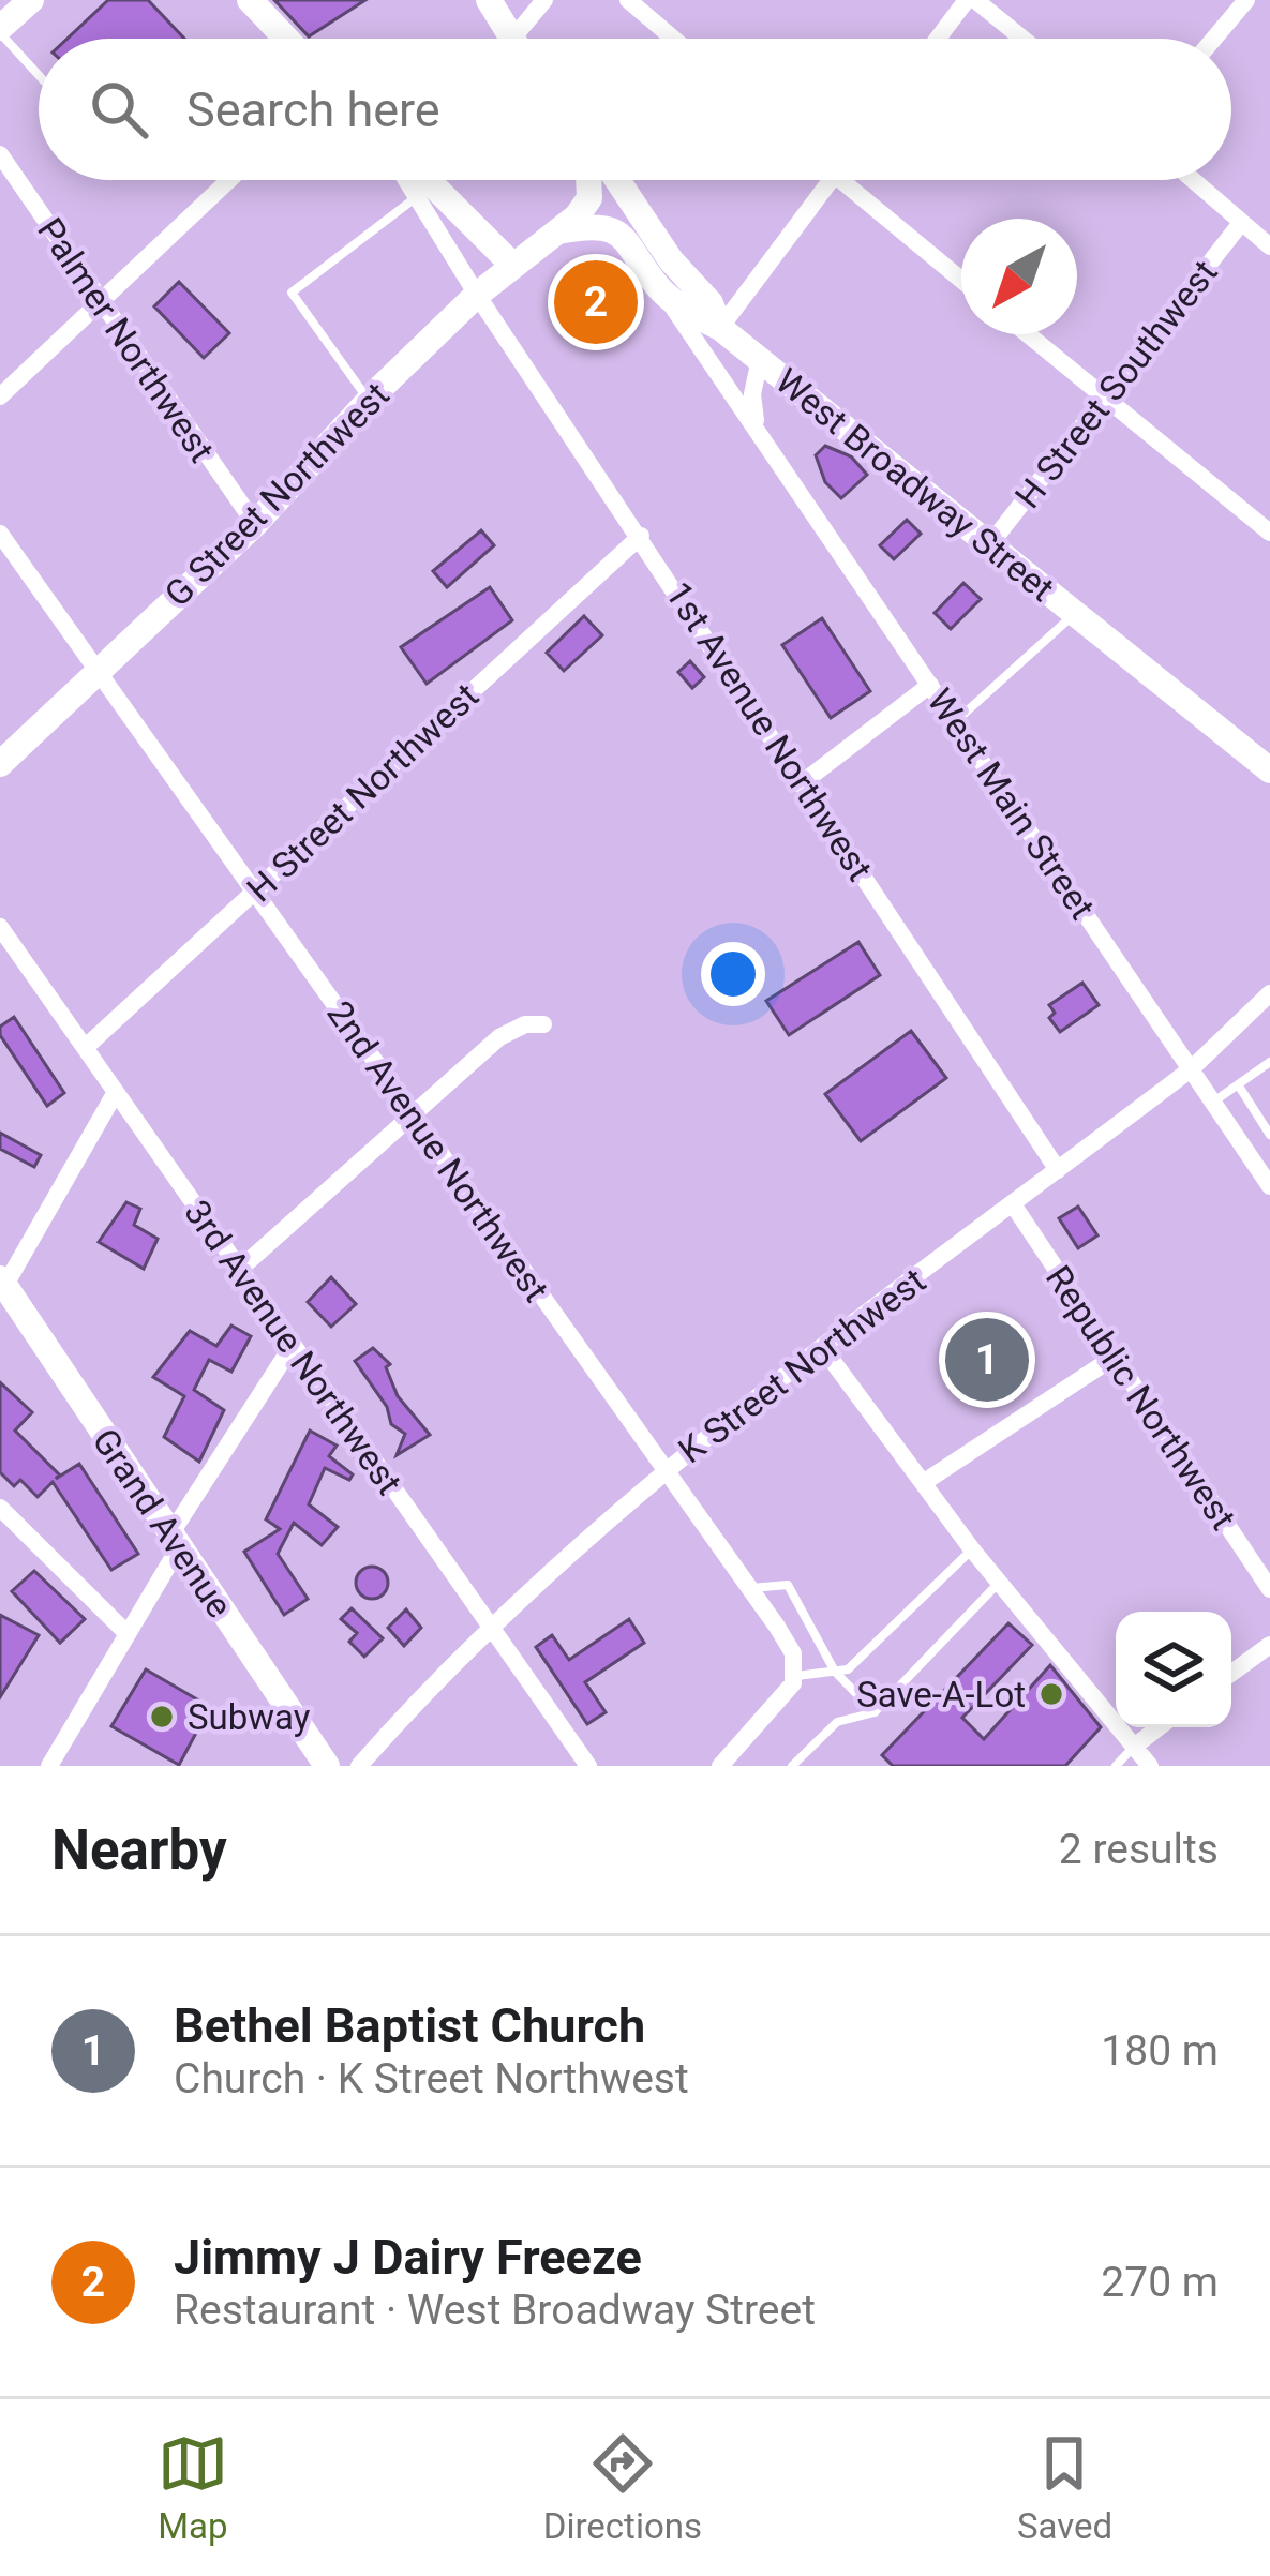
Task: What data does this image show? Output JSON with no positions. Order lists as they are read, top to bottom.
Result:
{
  "streets": {
    "main road": ["West Broadway Street", "G Street Northwest", "Grand Avenue"],
    "street": [
      "Palmer Northwest",
      "H Street Southwest",
      "1st Avenue Northwest",
      "H Street Northwest",
      "West Main Street",
      "2nd Avenue Northwest",
      "3rd Avenue Northwest",
      "K Street Northwest",
      "Republic Northwest"
    ]
  },
  "crossings": [
    ["Palmer Northwest", "G Street Northwest"],
    ["H Street Southwest", "West Broadway Street"],
    ["West Broadway Street", "G Street Northwest"],
    ["West Broadway Street", "West Main Street"],
    ["G Street Northwest", "1st Avenue Northwest"],
    ["G Street Northwest", "2nd Avenue Northwest"],
    ["1st Avenue Northwest", "H Street Northwest"],
    ["1st Avenue Northwest", "K Street Northwest"],
    ["H Street Northwest", "2nd Avenue Northwest"],
    ["H Street Northwest", "3rd Avenue Northwest"],
    ["West Main Street", "K Street Northwest"],
    ["2nd Avenue Northwest", "K Street Northwest"],
    ["3rd Avenue Northwest", "K Street Northwest"],
    ["K Street Northwest", "Republic Northwest"]
  ],
  "places": ["Save-A-Lot", "Subway"],
  "north": "bottom left",
  "page": {
    "search": "Search here",
    "pins": ["2", "1"],
    "heading": ["Nearby", "2 results"],
    "list": [
      {
        "mark": "1",
        "name": "Bethel Baptist Church",
        "note": "Church · K Street Northwest",
        "value": "180 m"
      },
      {
        "mark": "2",
        "name": "Jimmy J Dairy Freeze",
        "note": "Restaurant · West Broadway Street",
        "value": "270 m"
      }
    ],
    "nav": ["Map", "Directions", "Saved"]
  }
}
